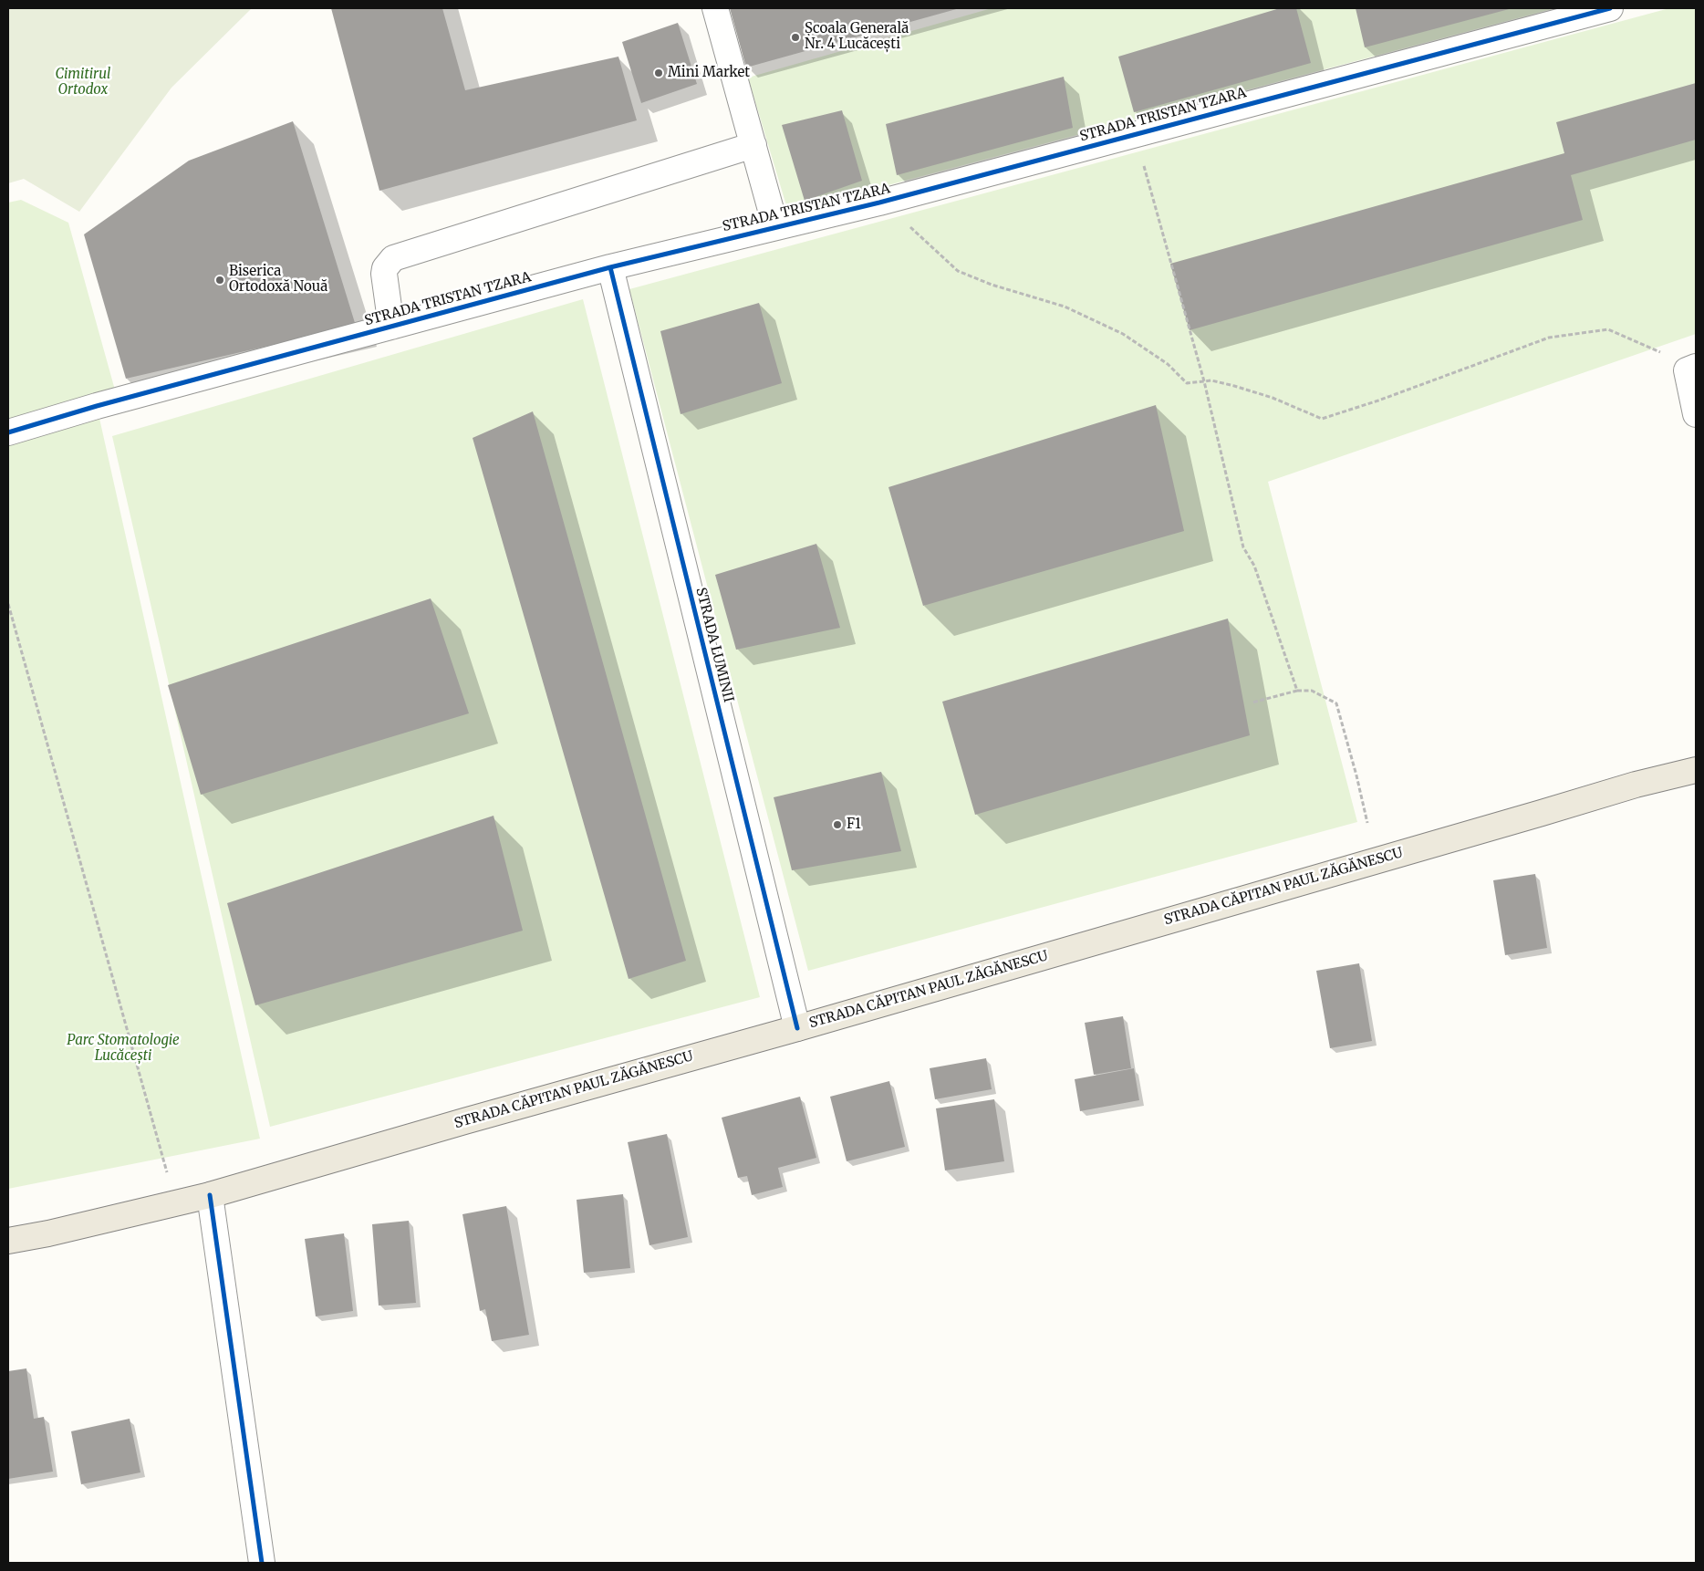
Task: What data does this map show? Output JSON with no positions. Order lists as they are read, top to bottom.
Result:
{
  "streets": {
    "main road": ["STRADA CĂPITAN PAUL ZĂGĂNESCU"],
    "street": ["STRADA TRISTAN TZARA", "STRADA LUMINII"]
  },
  "crossings": [
    ["STRADA TRISTAN TZARA", "STRADA LUMINII"],
    ["STRADA LUMINII", "STRADA CĂPITAN PAUL ZĂGĂNESCU"]
  ],
  "parks": ["Cimitirul Ortodox", "Parc Stomatologie Lucăcești"],
  "places": [
    "Școala Generală Nr. 4 Lucăcești",
    "Mini Market",
    "Biserica Ortodoxă Nouă",
    "F1"
  ]
}
